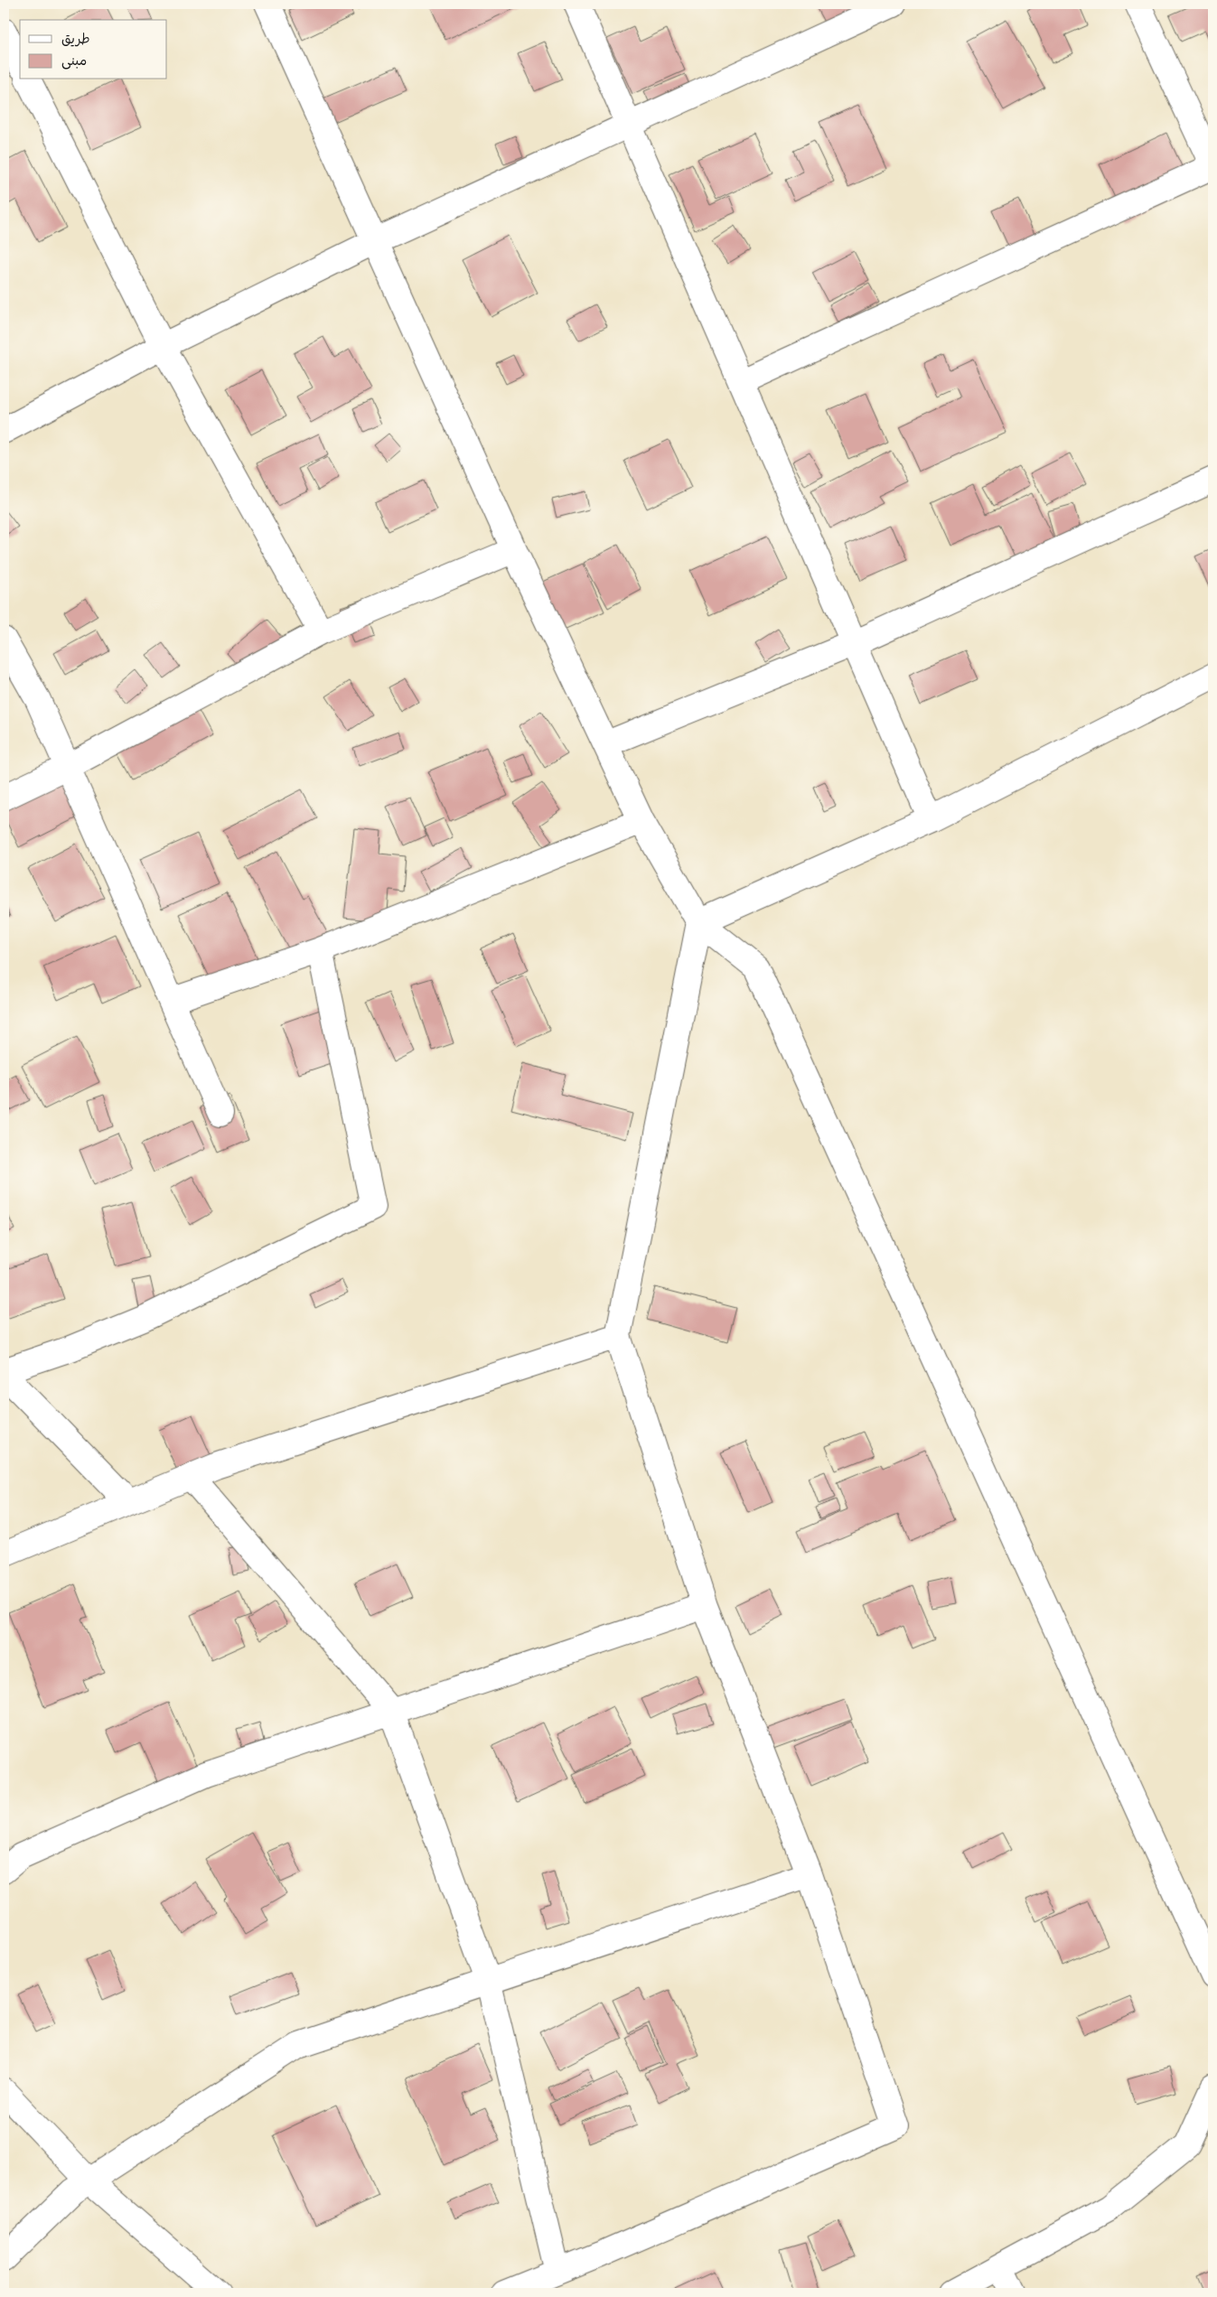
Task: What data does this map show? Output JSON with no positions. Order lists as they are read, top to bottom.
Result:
{
  "legend": ["طريق", "مبنى"]
}
